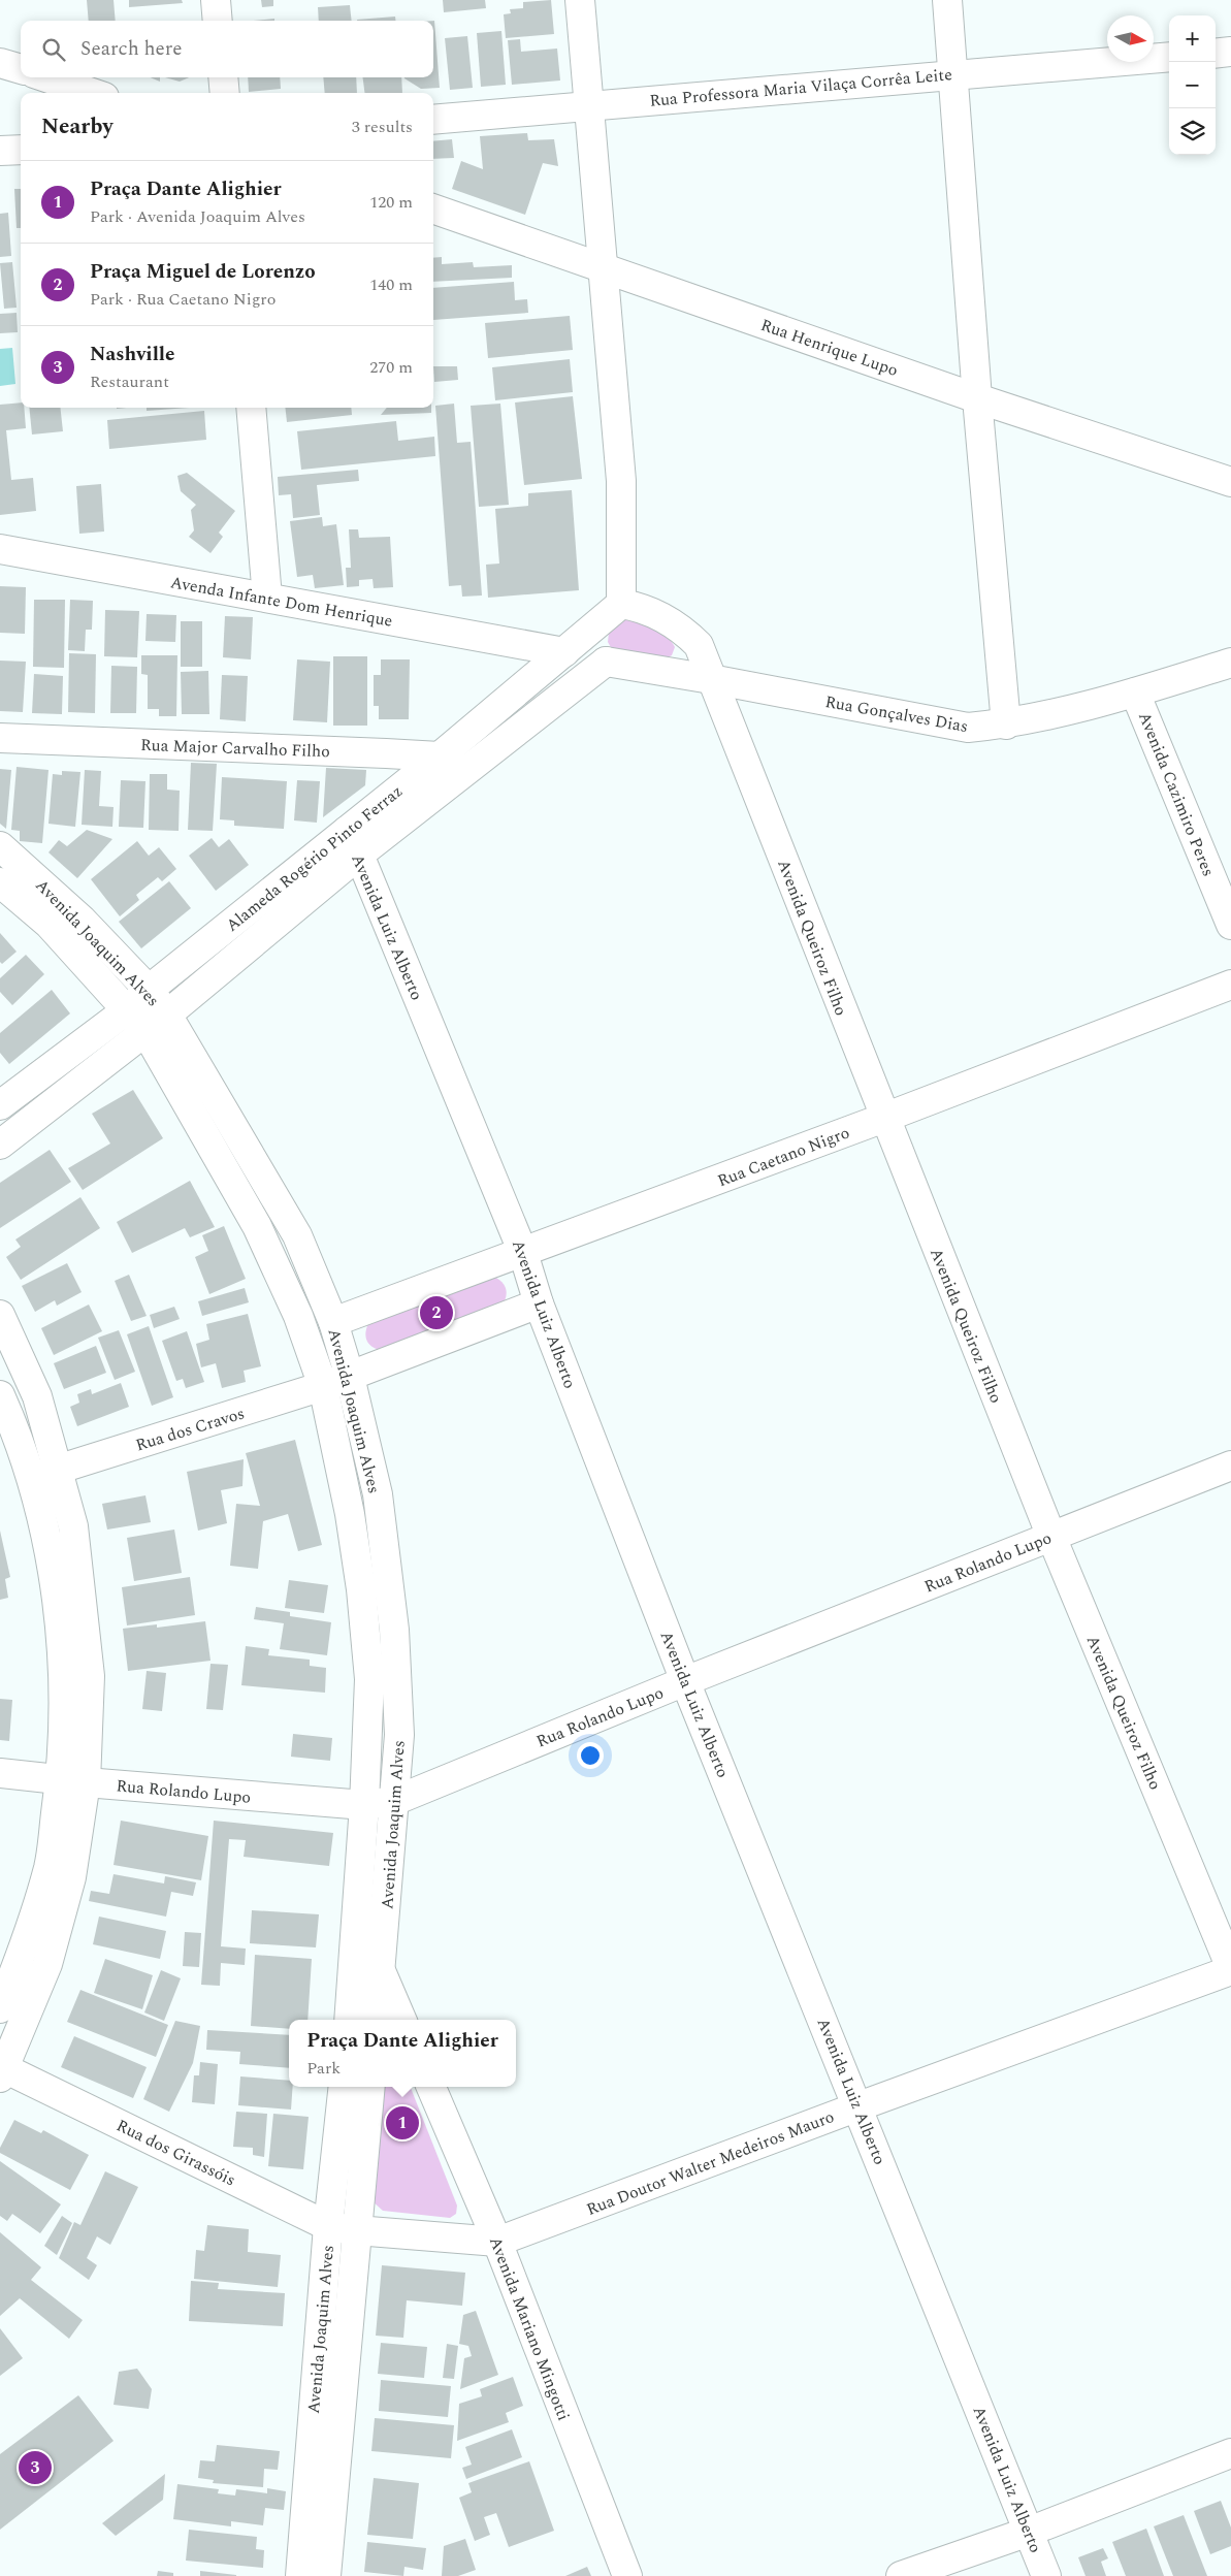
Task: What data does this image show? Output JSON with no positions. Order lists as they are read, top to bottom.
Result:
{
  "streets": {
    "street": [
      "Rua Professora Maria Vilaça Corrêa Leite",
      "Rua Henrique Lupo",
      "Avenda Infante Dom Henrique",
      "Rua Gonçalves Dias",
      "Rua Major Carvalho Filho",
      "Avenida Cazimiro Peres",
      "Alameda Rogério Pinto Ferraz",
      "Avenida Luiz Alberto",
      "Avenida Queiroz Filho",
      "Avenida Joaquim Alves",
      "Rua Caetano Nigro",
      "Rua dos Cravos",
      "Rua Rolando Lupo",
      "Rua dos Girassóis",
      "Rua Doutor Walter Medeiros Mauro",
      "Avenida Mariano Mingotti"
    ]
  },
  "crossings": [
    ["Avenda Infante Dom Henrique", "Alameda Rogério Pinto Ferraz"],
    ["Rua Gonçalves Dias", "Avenida Cazimiro Peres"],
    ["Rua Gonçalves Dias", "Alameda Rogério Pinto Ferraz"],
    ["Rua Gonçalves Dias", "Avenida Queiroz Filho"],
    ["Rua Major Carvalho Filho", "Alameda Rogério Pinto Ferraz"],
    ["Alameda Rogério Pinto Ferraz", "Avenida Luiz Alberto"],
    ["Alameda Rogério Pinto Ferraz", "Avenida Joaquim Alves"],
    ["Avenida Luiz Alberto", "Rua Caetano Nigro"],
    ["Avenida Luiz Alberto", "Rua Rolando Lupo"],
    ["Avenida Luiz Alberto", "Rua Doutor Walter Medeiros Mauro"],
    ["Avenida Queiroz Filho", "Rua Caetano Nigro"],
    ["Avenida Queiroz Filho", "Rua Rolando Lupo"],
    ["Avenida Queiroz Filho", "Rua Doutor Walter Medeiros Mauro"],
    ["Avenida Joaquim Alves", "Rua Caetano Nigro"],
    ["Avenida Joaquim Alves", "Rua dos Cravos"],
    ["Avenida Joaquim Alves", "Rua Rolando Lupo"],
    ["Avenida Joaquim Alves", "Rua dos Girassóis"],
    ["Avenida Joaquim Alves", "Rua Doutor Walter Medeiros Mauro"],
    ["Rua dos Girassóis", "Rua Doutor Walter Medeiros Mauro"],
    ["Rua Doutor Walter Medeiros Mauro", "Avenida Mariano Mingotti"]
  ],
  "north": "right",
  "page": {
    "map_buttons": ["+", "−"],
    "search": "Search here",
    "heading": ["Nearby", "3 results"],
    "list": [
      {
        "mark": "1",
        "name": "Praça Dante Alighier",
        "note": "Park · Avenida Joaquim Alves",
        "value": "120 m"
      },
      {
        "mark": "2",
        "name": "Praça Miguel de Lorenzo",
        "note": "Park · Rua Caetano Nigro",
        "value": "140 m"
      },
      {
        "mark": "3",
        "name": "Nashville",
        "note": "Restaurant",
        "value": "270 m"
      }
    ],
    "pins": ["2", "1", "3"],
    "popup": ["Praça Dante Alighier", "Park"]
  }
}
